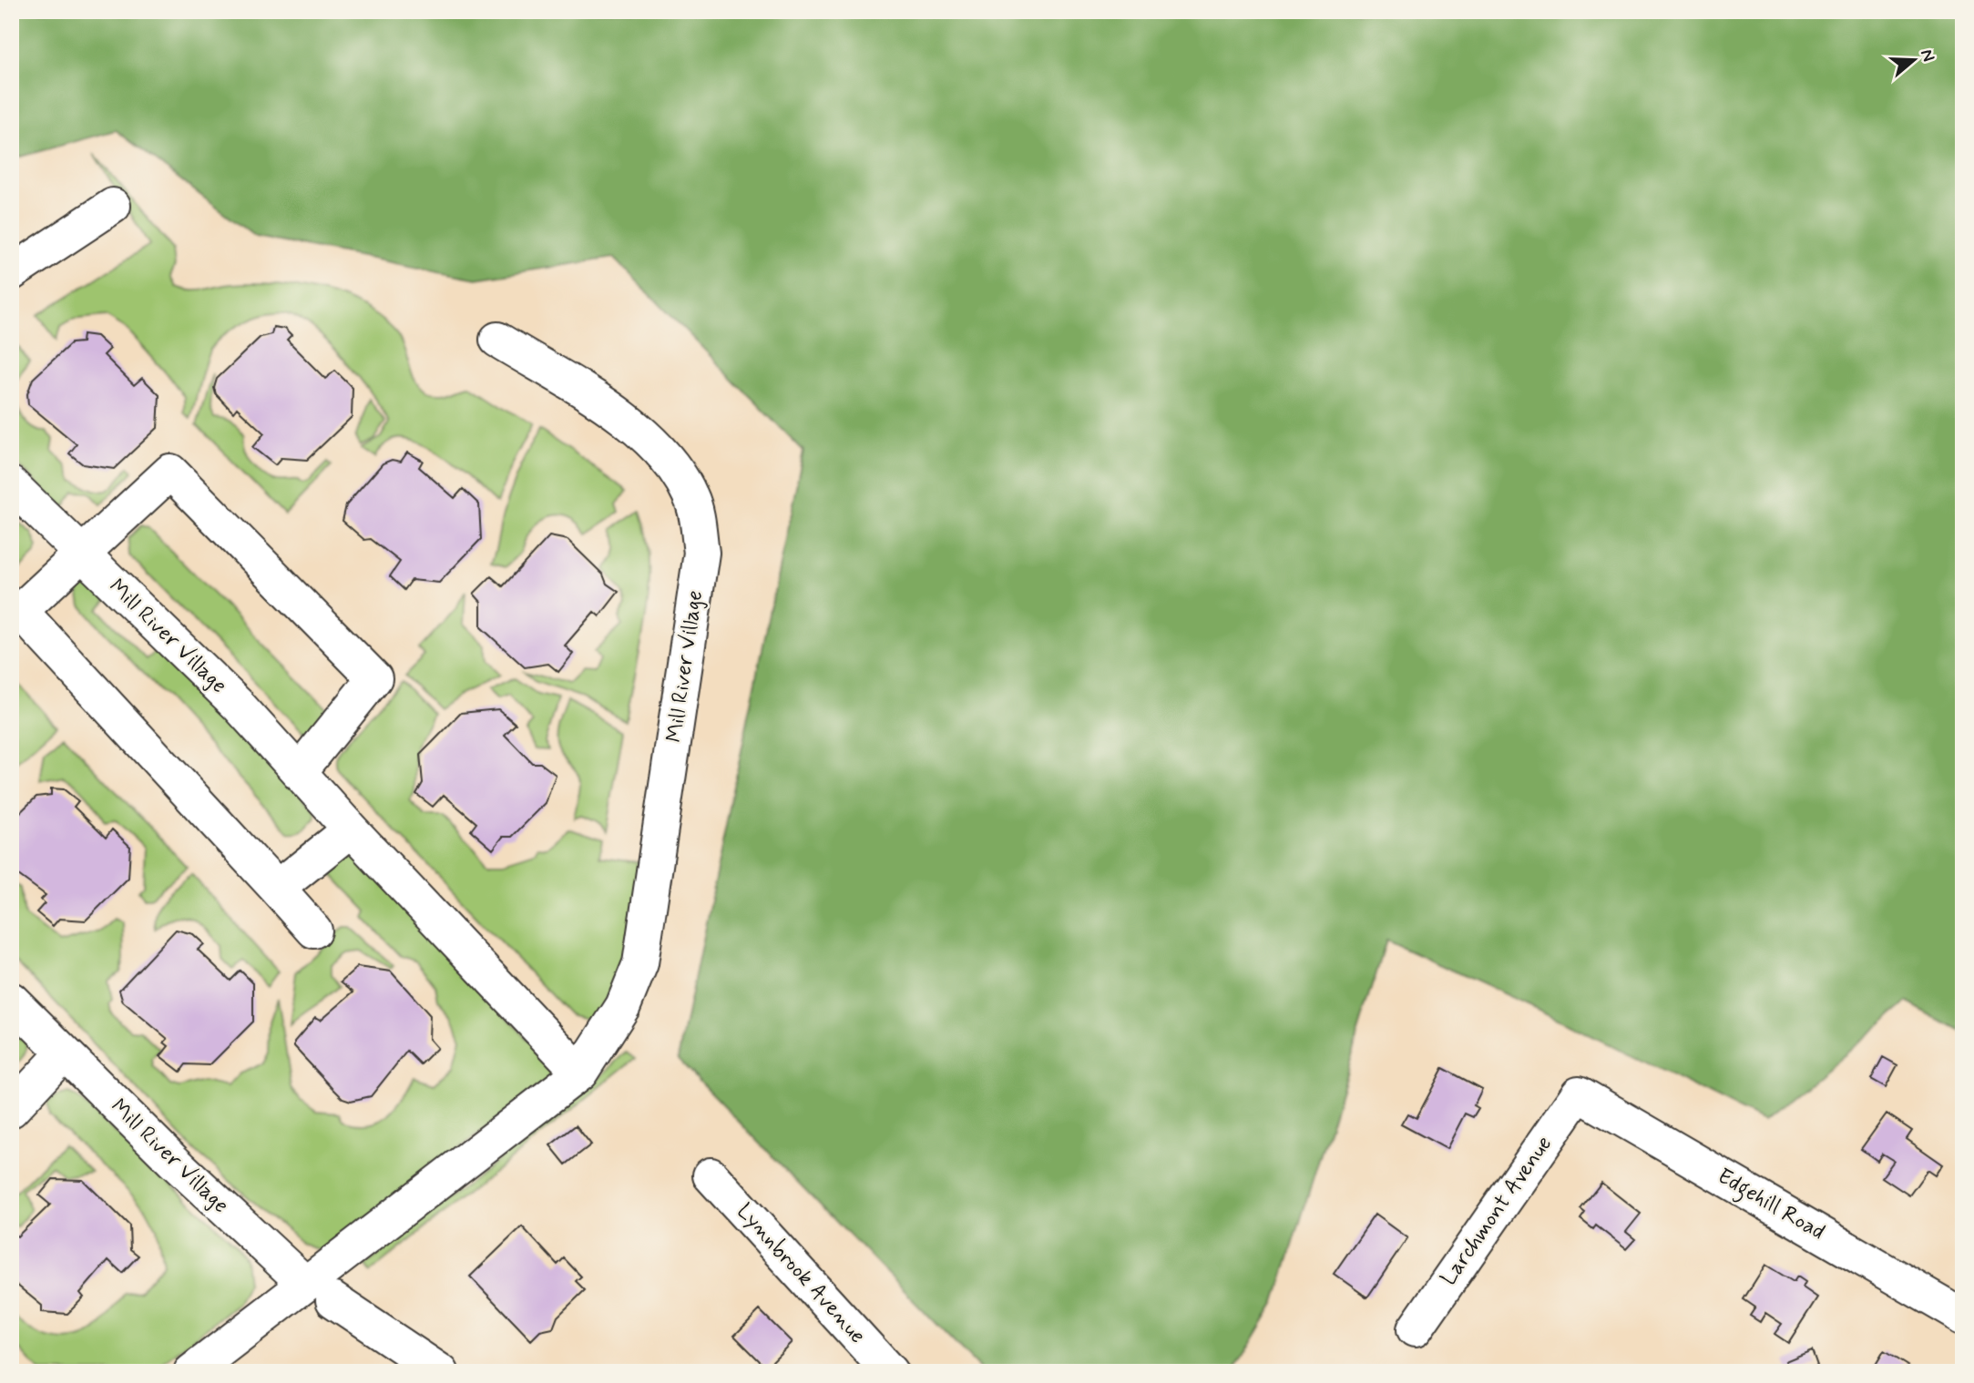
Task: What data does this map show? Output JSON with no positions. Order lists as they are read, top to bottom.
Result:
{
  "streets": {
    "street": [
      "Mill River Village",
      "Edgehill Road",
      "Larchmont Avenue",
      "Lynnbrook Avenue"
    ]
  },
  "crossings": [
    ["Edgehill Road", "Larchmont Avenue"]
  ],
  "north": "right"
}
